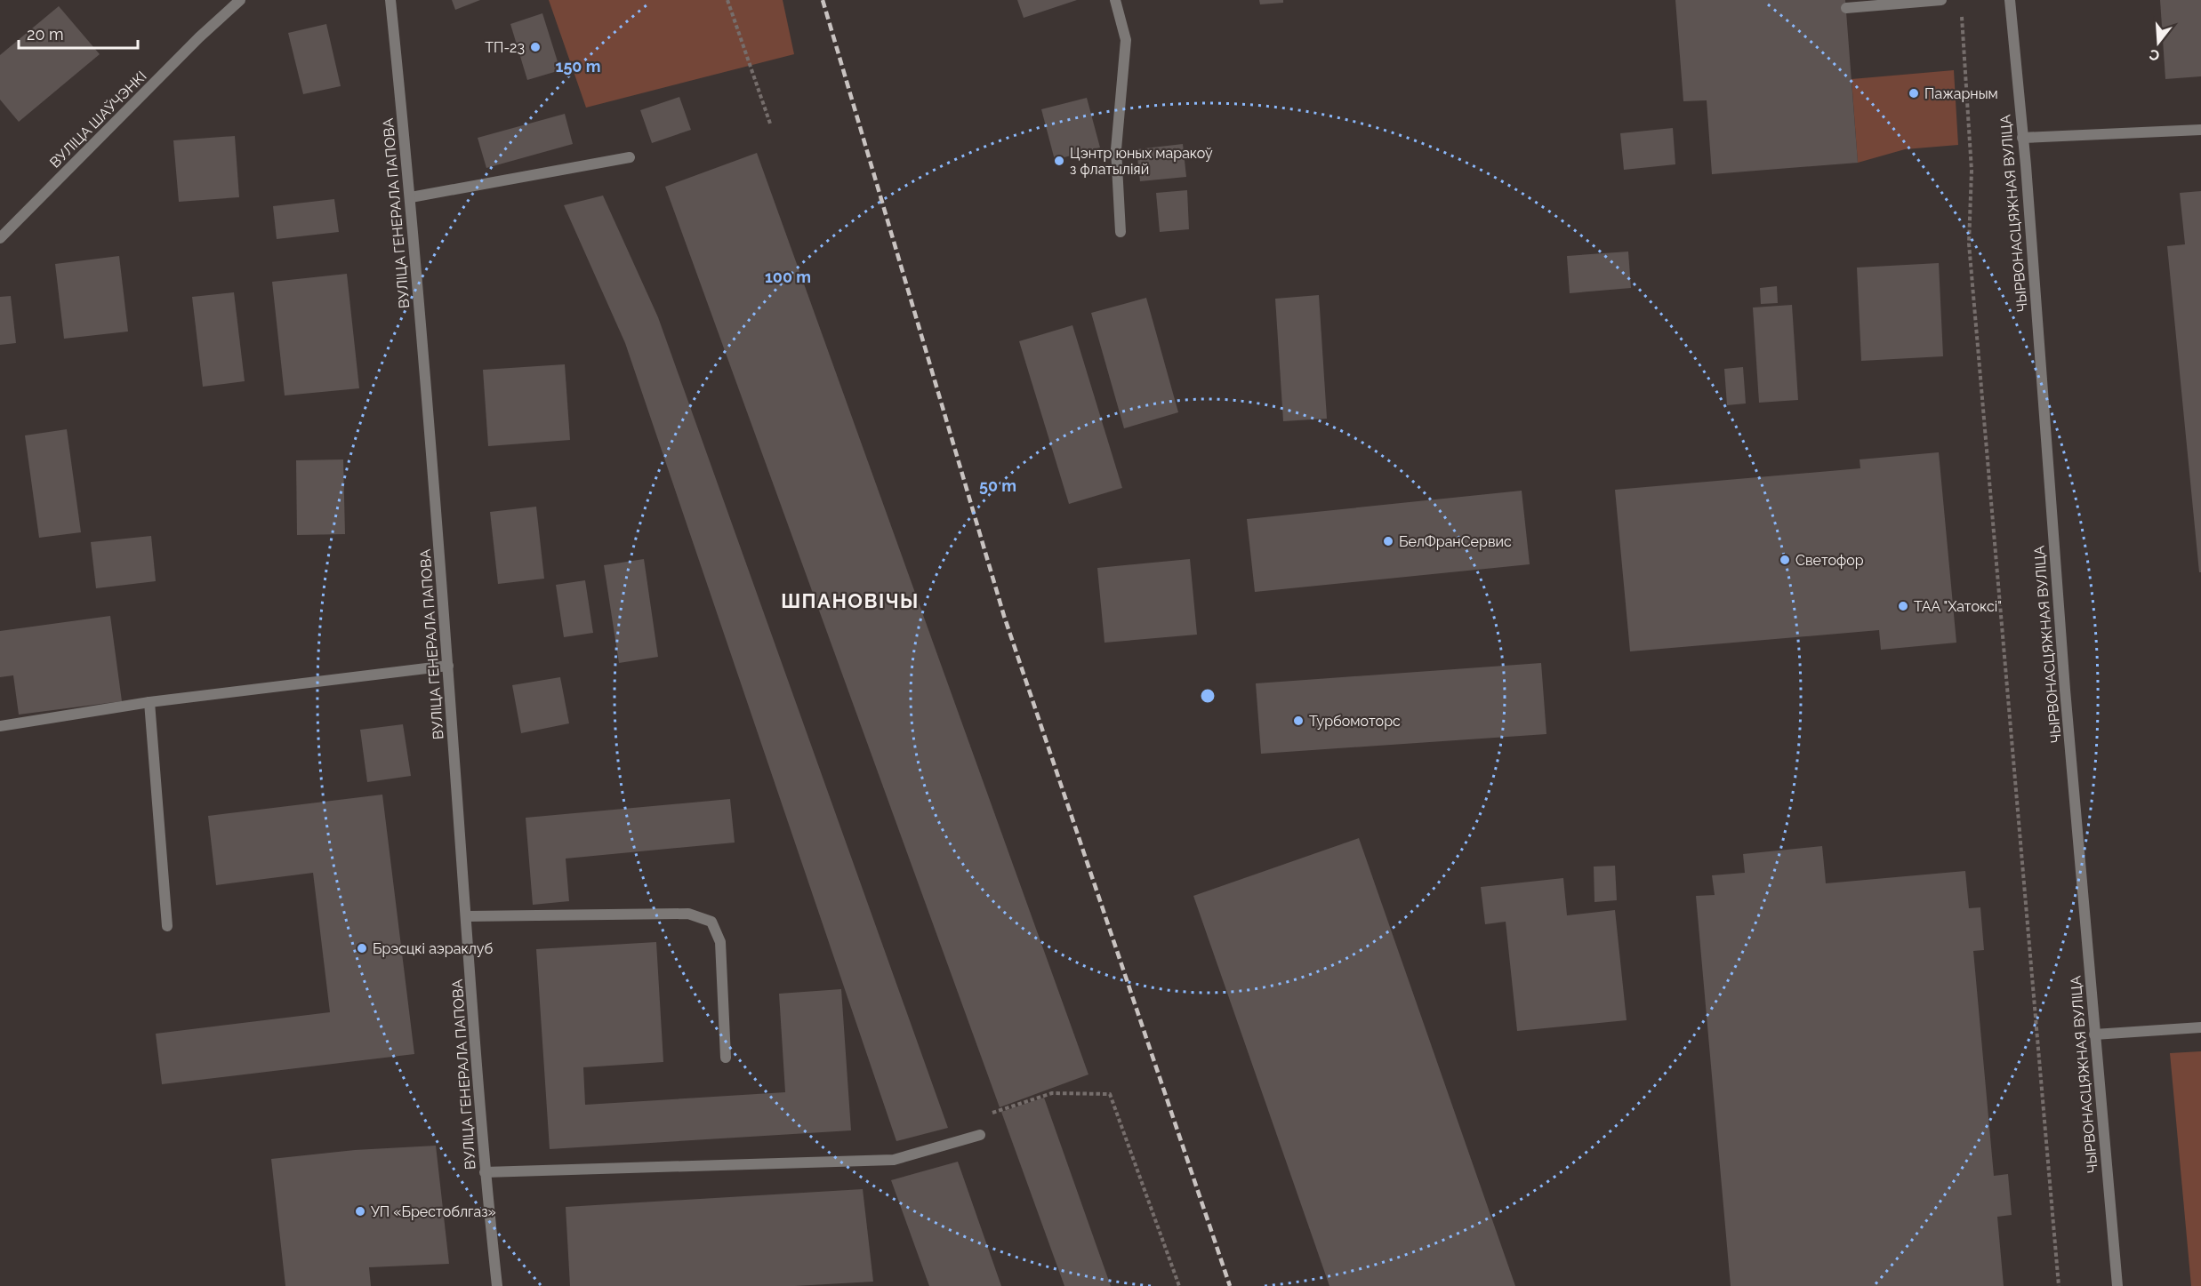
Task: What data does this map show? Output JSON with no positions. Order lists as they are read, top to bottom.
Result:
{
  "streets": {
    "street": ["ВУЛІЦА ШАЎЧЭНКІ", "ВУЛІЦА ГЕНЕРАЛА ПАПОВА", "ЧЫРВОНАСЦЯЖНАЯ ВУЛІЦА"]
  },
  "districts": ["ШПАНОВІЧЫ"],
  "places": [
    "ТП-23",
    "Пажарным",
    "Цэнтр юных маракоў з флатыліяй",
    "БелФранСервис",
    "Светофор",
    "ТАА \"Хатоксі\"",
    "Турбомоторс",
    "Брэсцкі аэраклуб",
    "УП «Брестоблгаз»"
  ],
  "scale_bar": "20 m",
  "north": "bottom",
  "rings": ["150 m", "100 m", "50 m"]
}
